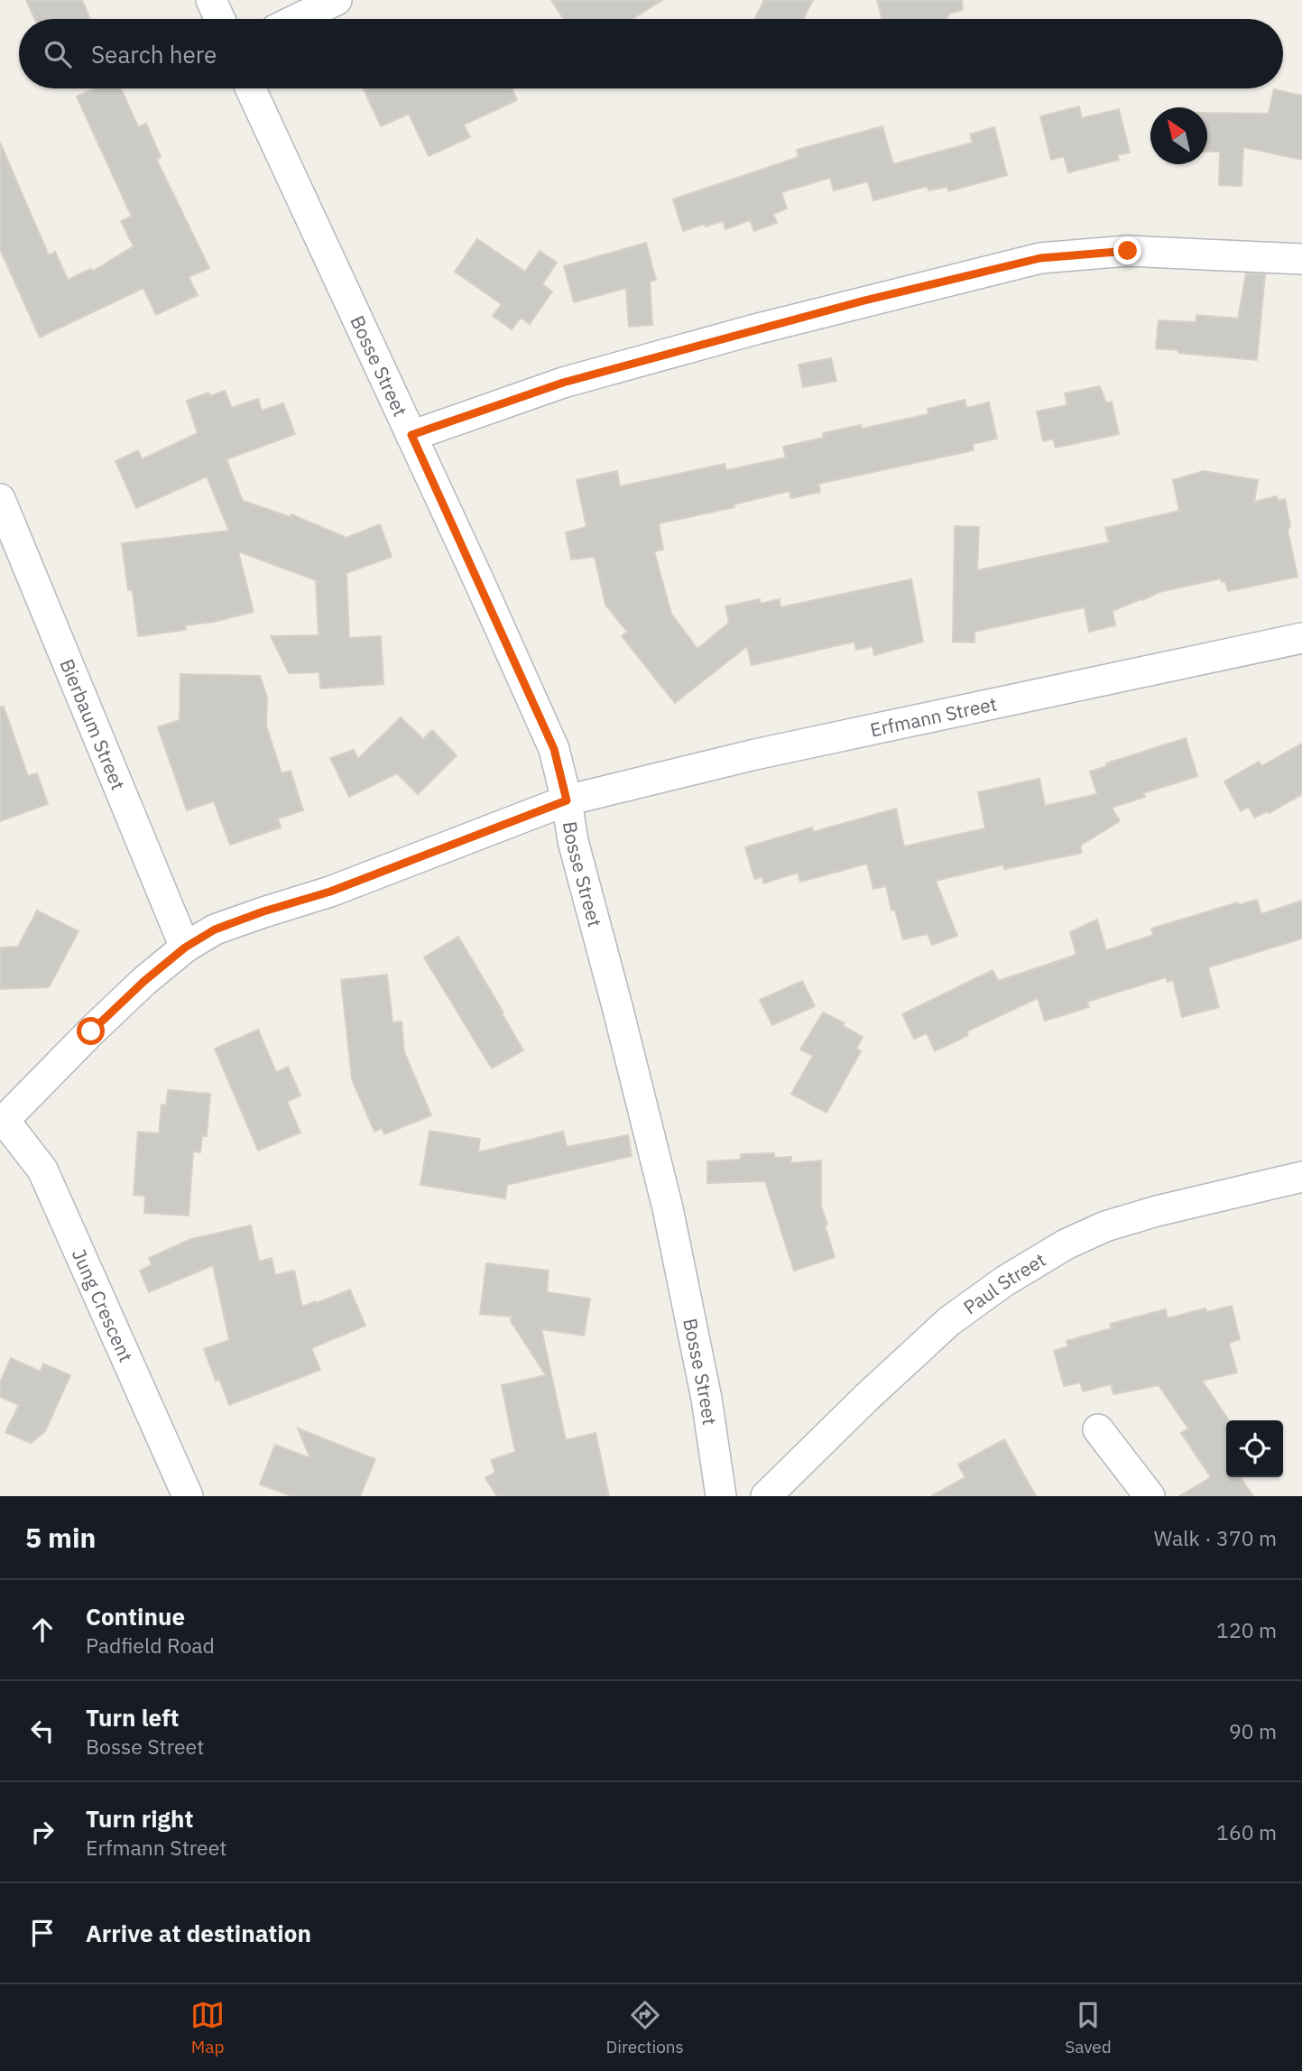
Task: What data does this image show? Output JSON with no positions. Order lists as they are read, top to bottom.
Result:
{
  "streets": {
    "street": [
      "Bosse Street",
      "Erfmann Street",
      "Bierbaum Street",
      "Paul Street",
      "Jung Crescent"
    ]
  },
  "crossings": [
    ["Bosse Street", "Erfmann Street"],
    ["Erfmann Street", "Bierbaum Street"],
    ["Erfmann Street", "Jung Crescent"]
  ],
  "north": "top left",
  "page": {
    "search": "Search here",
    "heading": ["5 min", "Walk · 370 m"],
    "list": [
      ["Continue", "Padfield Road", "120 m"],
      ["Turn left", "Bosse Street", "90 m"],
      ["Turn right", "Erfmann Street", "160 m"],
      "Arrive at destination"
    ],
    "nav": ["Map", "Directions", "Saved"]
  }
}
